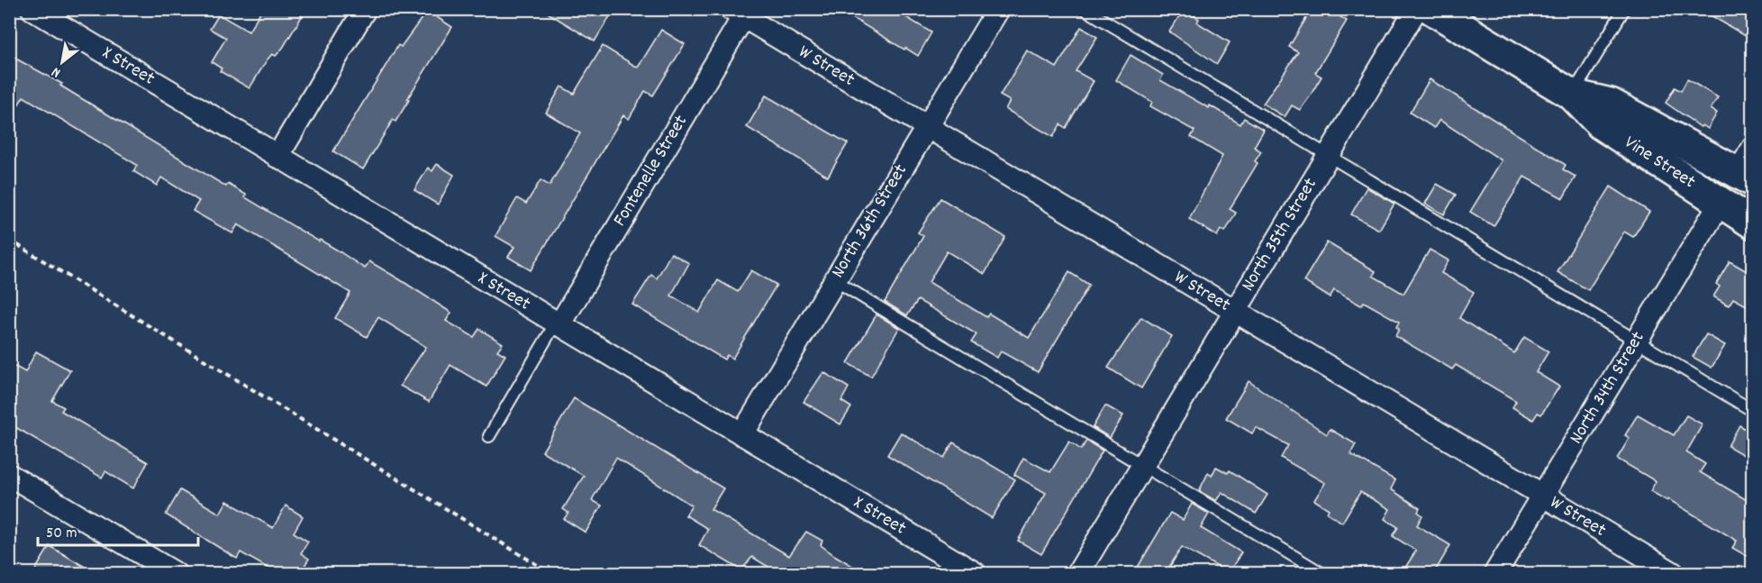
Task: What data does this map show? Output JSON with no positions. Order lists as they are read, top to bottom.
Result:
{
  "streets": {
    "main road": ["Vine Street"],
    "street": [
      "X Street",
      "W Street",
      "Fontenelle Street",
      "North 36th Street",
      "North 35th Street",
      "North 34th Street"
    ]
  },
  "crossings": [
    ["X Street", "Fontenelle Street"],
    ["X Street", "North 36th Street"],
    ["W Street", "Fontenelle Street"],
    ["W Street", "North 36th Street"],
    ["W Street", "North 35th Street"],
    ["W Street", "North 34th Street"],
    ["Vine Street", "North 34th Street"]
  ],
  "scale_bar": "50 m",
  "north": "bottom left"
}
